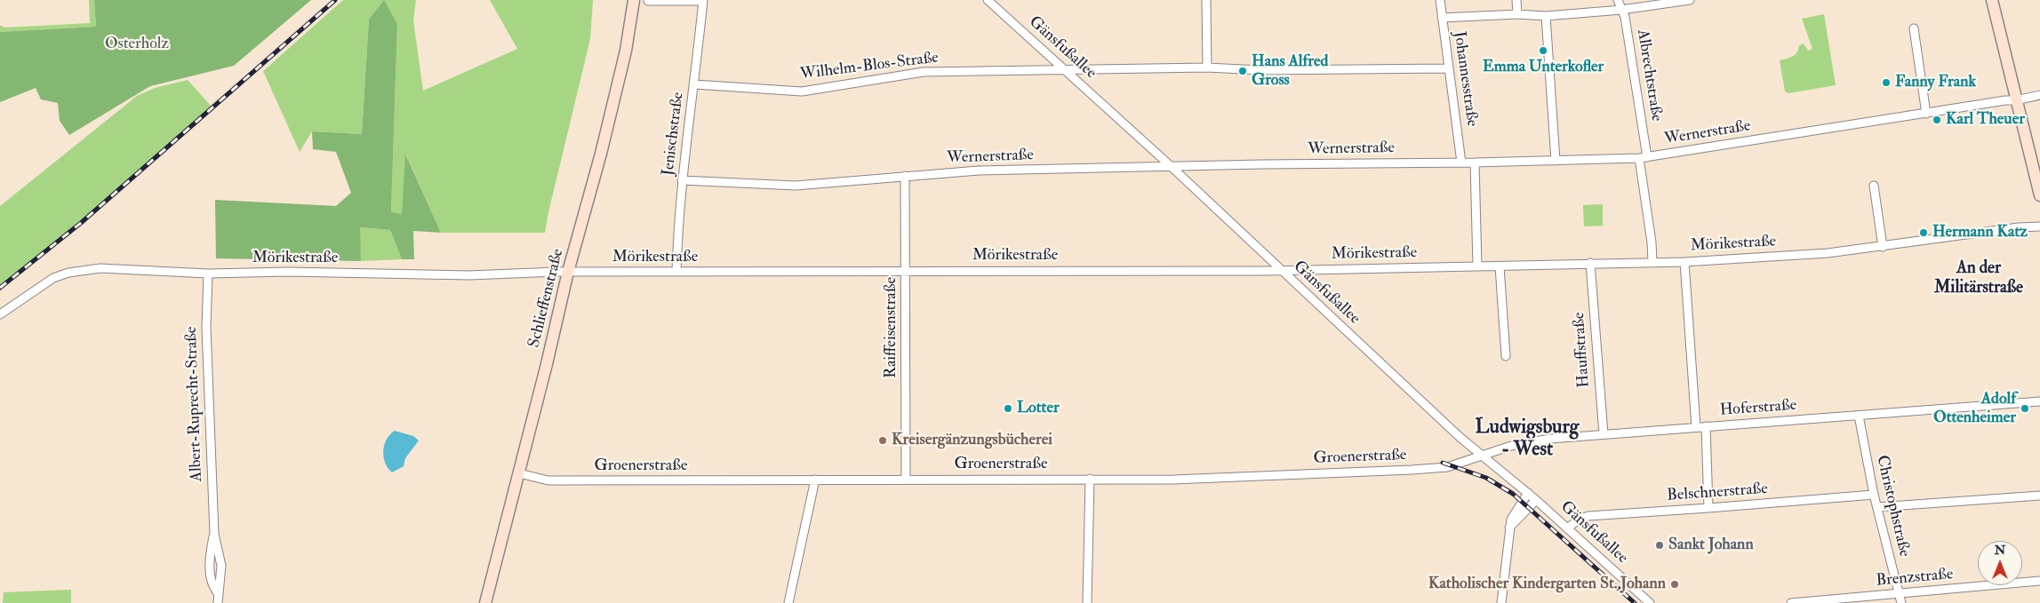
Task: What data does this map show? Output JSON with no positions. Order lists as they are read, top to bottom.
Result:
{
  "streets": {
    "street": [
      "Gänsfußallee",
      "Wilhelm-Blos-Straße",
      "Albrechtstraße",
      "Johannesstraße",
      "Wernerstraße",
      "Jenischstraße",
      "Mörikestraße",
      "Schlieffenstraße",
      "Raiffeisenstraße",
      "Hauffstraße",
      "Albert-Ruprecht-Straße",
      "Hoferstraße",
      "Groenerstraße",
      "Belschnerstraße",
      "Christophstraße",
      "Brenzstraße"
    ]
  },
  "crossings": [
    ["Gänsfußallee", "Wilhelm-Blos-Straße"],
    ["Gänsfußallee", "Wernerstraße"],
    ["Gänsfußallee", "Mörikestraße"],
    ["Gänsfußallee", "Hoferstraße"],
    ["Gänsfußallee", "Groenerstraße"],
    ["Gänsfußallee", "Belschnerstraße"],
    ["Wilhelm-Blos-Straße", "Johannesstraße"],
    ["Wilhelm-Blos-Straße", "Jenischstraße"],
    ["Albrechtstraße", "Wernerstraße"],
    ["Albrechtstraße", "Mörikestraße"],
    ["Johannesstraße", "Wernerstraße"],
    ["Wernerstraße", "Jenischstraße"],
    ["Wernerstraße", "Raiffeisenstraße"],
    ["Jenischstraße", "Mörikestraße"],
    ["Mörikestraße", "Schlieffenstraße"],
    ["Mörikestraße", "Raiffeisenstraße"],
    ["Mörikestraße", "Hauffstraße"],
    ["Mörikestraße", "Albert-Ruprecht-Straße"],
    ["Schlieffenstraße", "Groenerstraße"],
    ["Raiffeisenstraße", "Groenerstraße"],
    ["Hauffstraße", "Hoferstraße"],
    ["Hoferstraße", "Groenerstraße"],
    ["Hoferstraße", "Christophstraße"],
    ["Belschnerstraße", "Christophstraße"],
    ["Christophstraße", "Brenzstraße"]
  ],
  "districts": ["An der Militärstraße", "Ludwigsburg - West"],
  "parks": ["Osterholz"],
  "places": [
    "Emma Unterkofler",
    "Hans Alfred Gross",
    "Fanny Frank",
    "Karl Theuer",
    "Hermann Katz",
    "Lotter",
    "Adolf Ottenheimer",
    "Kreisergänzungsbücherei",
    "Sankt Johann",
    "Katholischer Kindergarten St. Johann"
  ],
  "north": "top"
}
